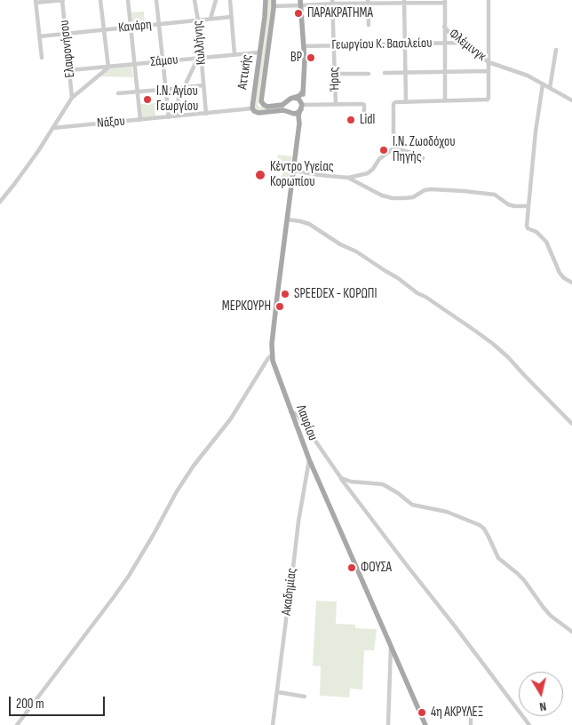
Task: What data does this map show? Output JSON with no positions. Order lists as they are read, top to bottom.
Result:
{
  "streets": {
    "main road": ["Αττικής", "Λαυρίου"],
    "street": [
      "Κανάρη",
      "Κυλλήνης",
      "Γεωργίου Κ. Βασιλείου",
      "Φλέμινγκ",
      "Ελαφονήσου",
      "Σάμου",
      "Ήρας",
      "Νάξου",
      "Ακαδημίας"
    ]
  },
  "crossings": [
    ["Κανάρη", "Κυλλήνης"],
    ["Κανάρη", "Ελαφονήσου"],
    ["Κυλλήνης", "Σάμου"],
    ["Κυλλήνης", "Νάξου"],
    ["Γεωργίου Κ. Βασιλείου", "Φλέμινγκ"],
    ["Γεωργίου Κ. Βασιλείου", "Ήρας"],
    ["Γεωργίου Κ. Βασιλείου", "Λαυρίου"],
    ["Φλέμινγκ", "Αττικής"],
    ["Φλέμινγκ", "Ήρας"],
    ["Φλέμινγκ", "Λαυρίου"],
    ["Ελαφονήσου", "Σάμου"],
    ["Σάμου", "Αττικής"],
    ["Αττικής", "Νάξου"],
    ["Αττικής", "Λαυρίου"],
    ["Λαυρίου", "Ακαδημίας"]
  ],
  "places": [
    "ΠΑΡΑΚΡΑΤΗΜΑ",
    "BP",
    "Ι.Ν. Αγίου Γεωργίου",
    "Lidl",
    "Ι.Ν. Ζωοδόχου Πηγής",
    "Κέντρο Υγείας Κορωπίου",
    "SPEEDEX - ΚΟΡΩΠΙ",
    "ΜΕΡΚΟΥΡΗ",
    "ΦΟΥΣΑ",
    "4η ΑΚΡΥΛΕΞ"
  ],
  "scale_bar": "200 m",
  "north": "bottom"
}
